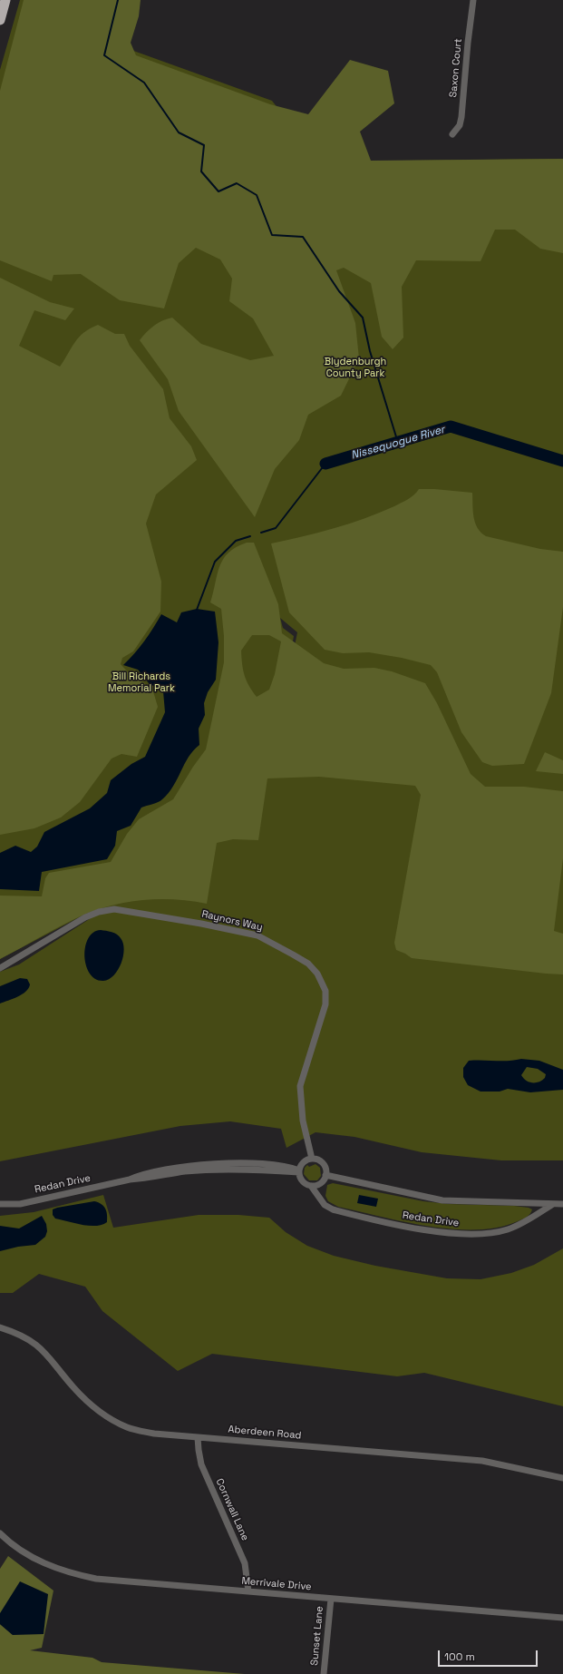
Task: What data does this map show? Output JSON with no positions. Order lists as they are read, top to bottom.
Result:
{
  "streets": {
    "street": [
      "Saxon Court",
      "Raynors Way",
      "Redan Drive",
      "Aberdeen Road",
      "Cornwall Lane",
      "Merrivale Drive",
      "Sunset Lane"
    ]
  },
  "crossings": [
    ["Raynors Way", "Redan Drive"],
    ["Aberdeen Road", "Cornwall Lane"],
    ["Cornwall Lane", "Merrivale Drive"],
    ["Merrivale Drive", "Sunset Lane"]
  ],
  "water": ["Nissequogue River"],
  "parks": ["Blydenburgh County Park", "Bill Richards Memorial Park"],
  "scale_bar": "100 m"
}
